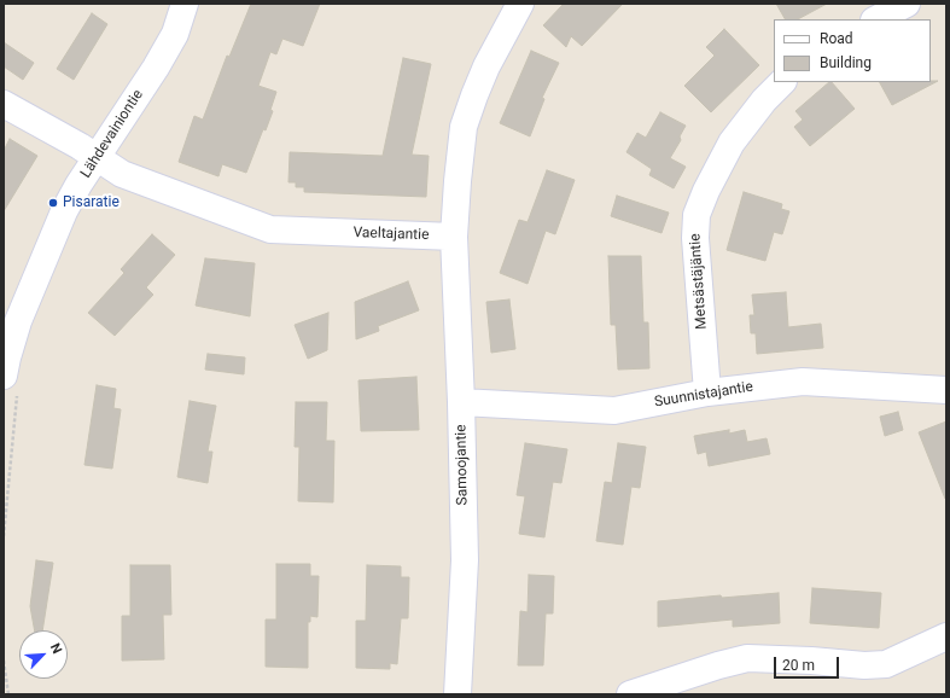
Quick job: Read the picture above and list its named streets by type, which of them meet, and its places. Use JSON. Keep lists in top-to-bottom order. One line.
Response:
{"streets":{"street":["Lähdevainiontie","Vaeltajantie","Metsästäjäntie","Suunnistajantie","Samoojantie"]},"crossings":[["Lähdevainiontie","Vaeltajantie"],["Vaeltajantie","Samoojantie"],["Metsästäjäntie","Suunnistajantie"],["Suunnistajantie","Samoojantie"]],"places":["Pisaratie"],"legend":["Road","Building"],"scale_bar":"20 m","north":"top right"}
